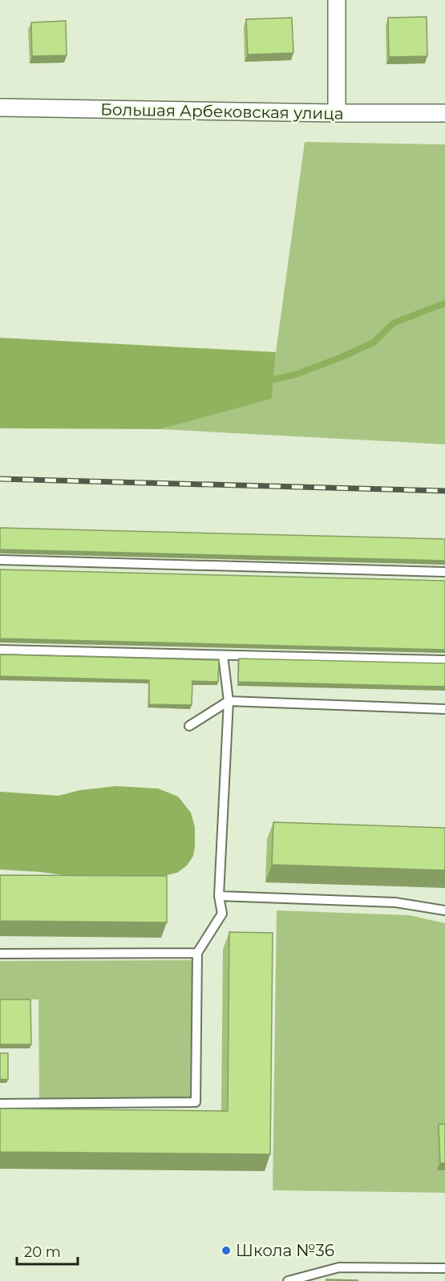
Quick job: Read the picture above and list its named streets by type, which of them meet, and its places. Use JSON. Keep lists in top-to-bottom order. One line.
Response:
{"streets":{"street":["Большая Арбековская улица"]},"places":["Школа №36"],"scale_bar":"20 m"}
